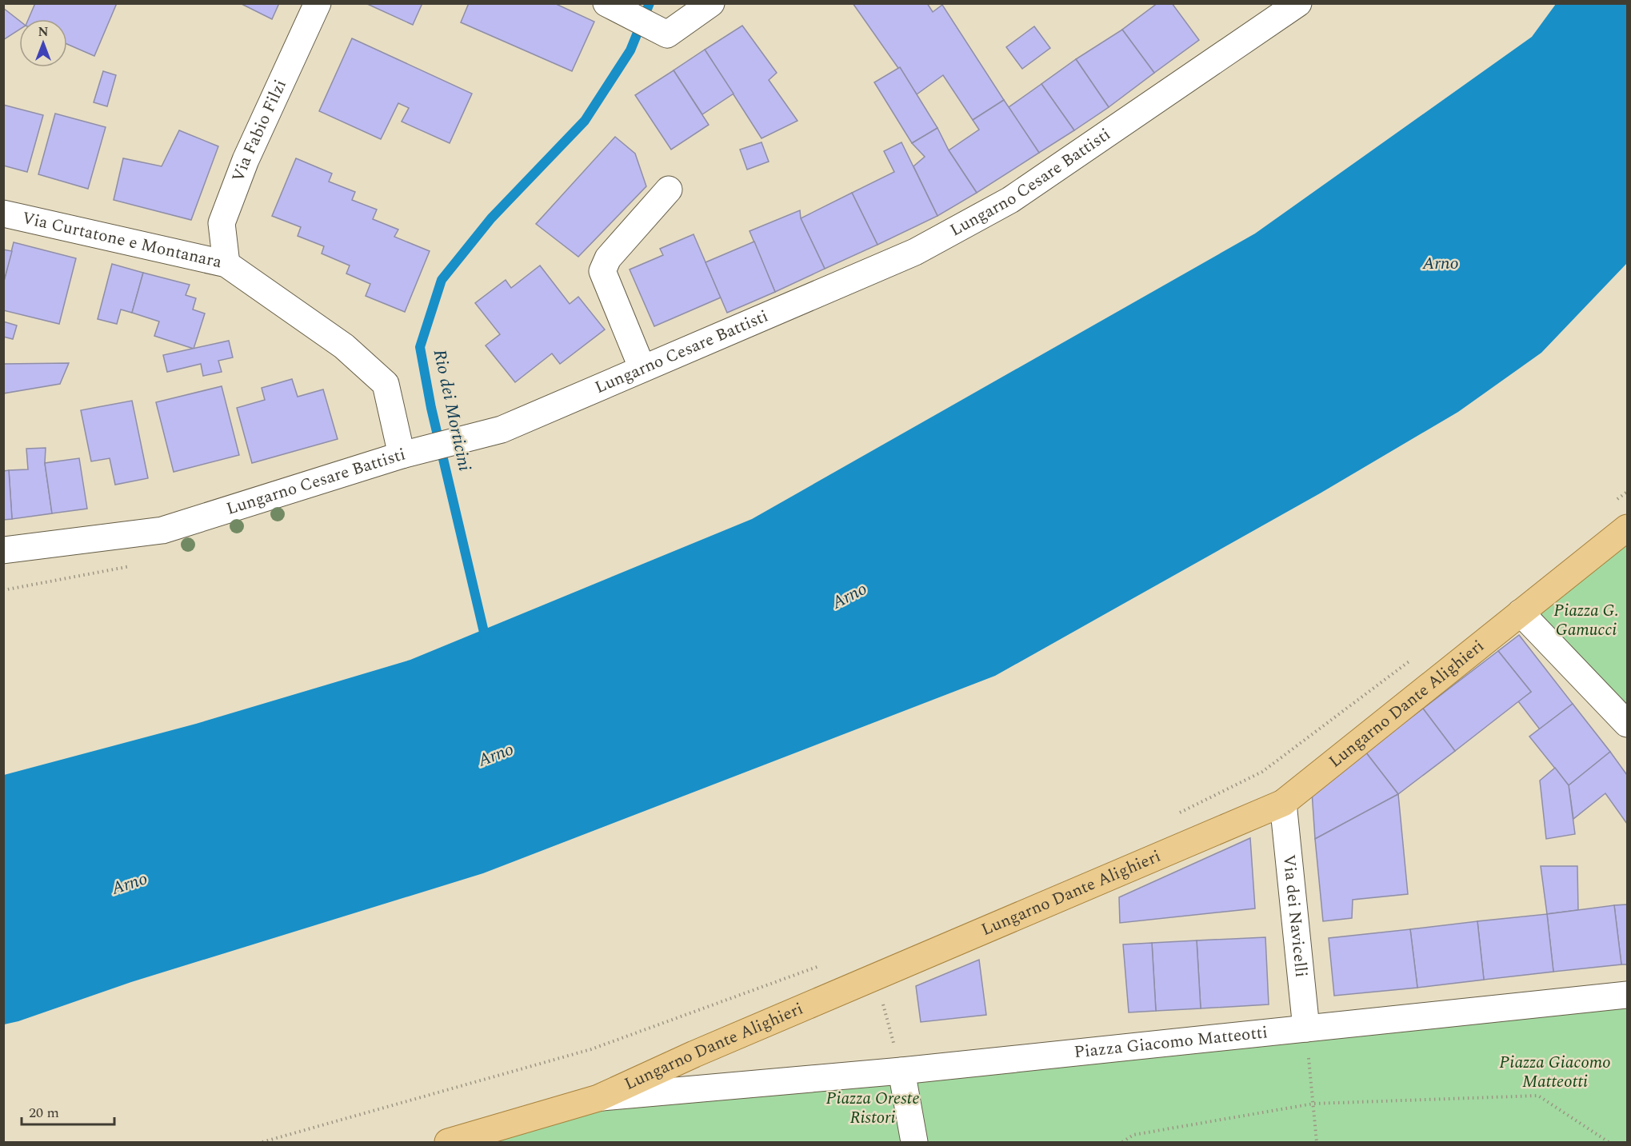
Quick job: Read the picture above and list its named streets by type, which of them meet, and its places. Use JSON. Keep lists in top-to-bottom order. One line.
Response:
{"streets":{"main road":["Lungarno Dante Alighieri"],"street":["Via Fabio Filzi","Lungarno Cesare Battisti","Via Curtatone e Montanara","Via dei Navicelli","Piazza Giacomo Matteotti"]},"crossings":[["Via Fabio Filzi","Via Curtatone e Montanara"],["Lungarno Cesare Battisti","Via Curtatone e Montanara"],["Lungarno Dante Alighieri","Via dei Navicelli"],["Lungarno Dante Alighieri","Piazza Giacomo Matteotti"],["Via dei Navicelli","Piazza Giacomo Matteotti"]],"water":["Arno","Rio dei Morticini"],"parks":["Piazza G. Gamucci","Piazza Giacomo Matteotti","Piazza Oreste Ristori"],"scale_bar":"20 m","north":"top"}
